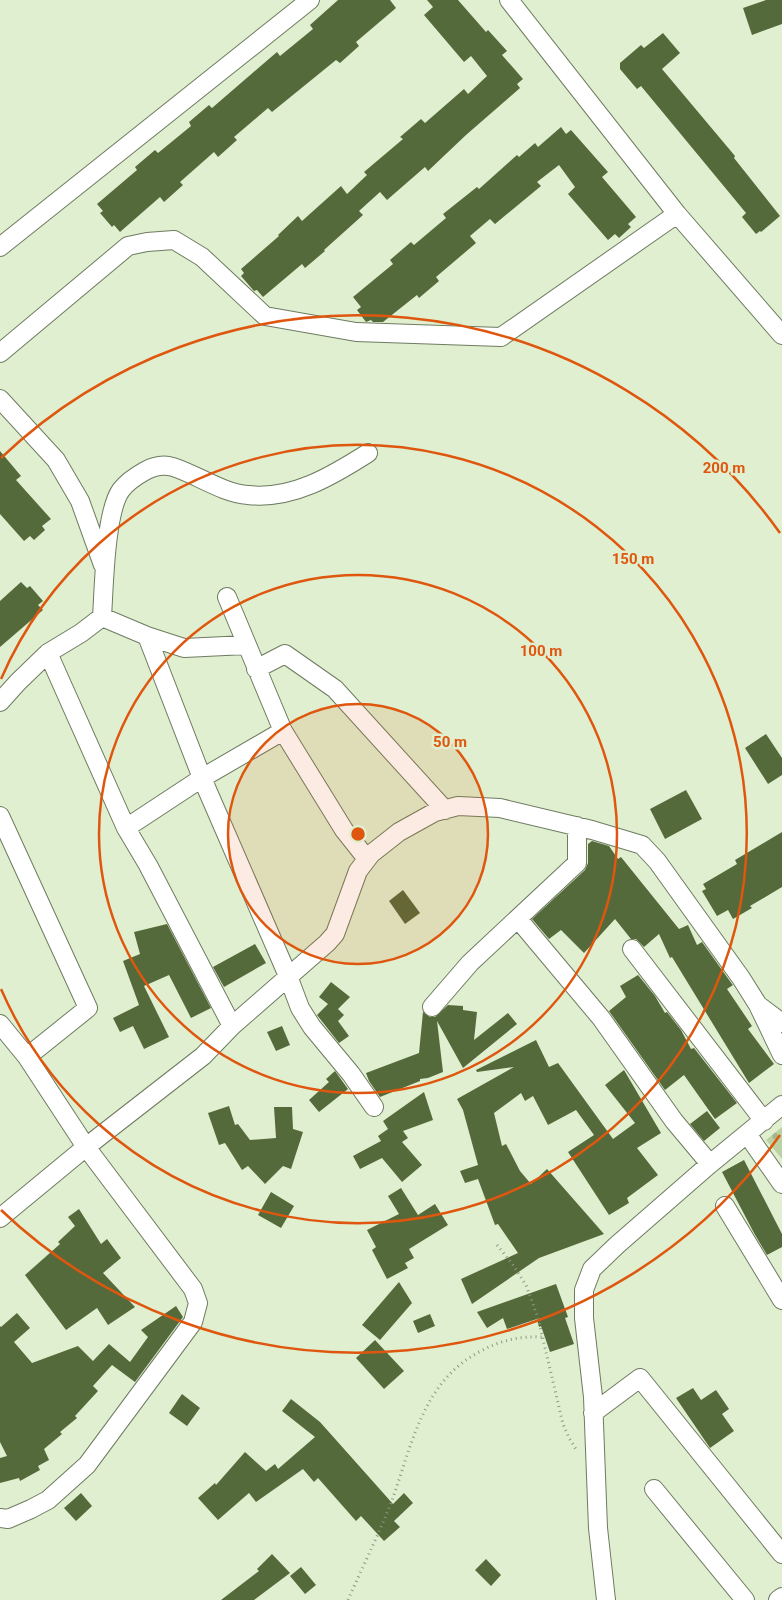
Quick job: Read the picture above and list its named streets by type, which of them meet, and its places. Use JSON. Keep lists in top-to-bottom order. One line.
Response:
{"rings":["200 m","150 m","100 m","50 m"]}
